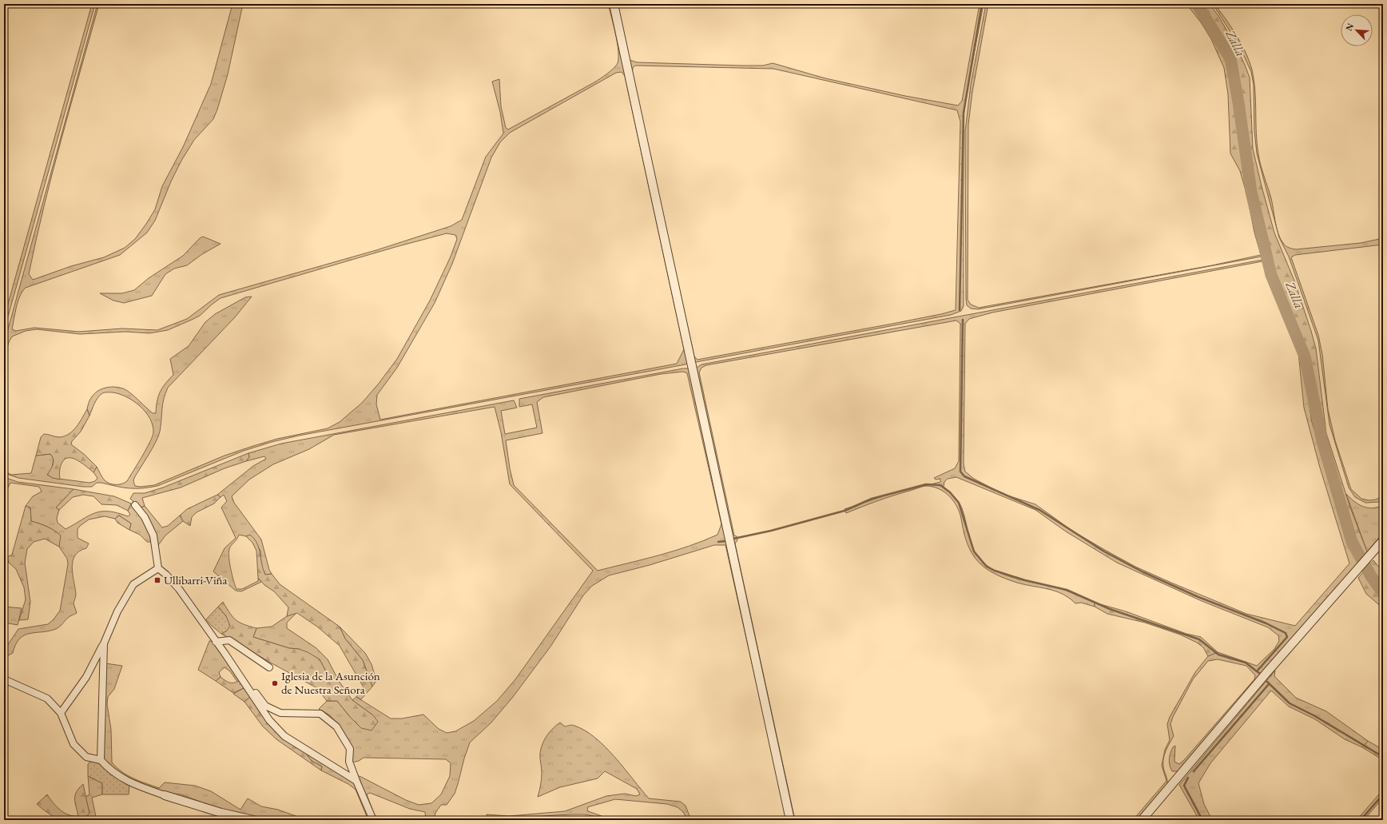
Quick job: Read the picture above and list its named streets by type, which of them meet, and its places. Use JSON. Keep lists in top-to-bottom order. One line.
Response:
{"water":["Zalla"],"places":{"transit":["Ullibarri-Viña"],"other":["Iglesia de la Asunción de Nuestra Señora"]},"north":"top left"}
